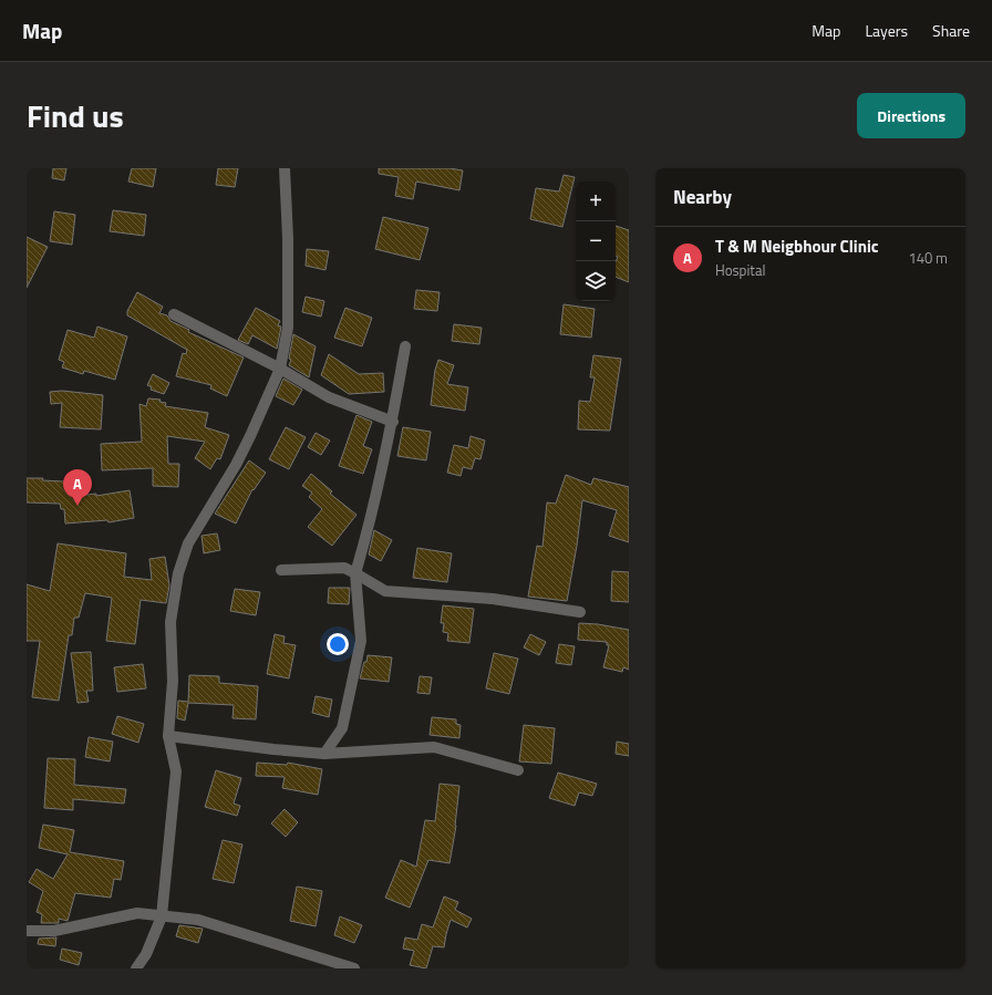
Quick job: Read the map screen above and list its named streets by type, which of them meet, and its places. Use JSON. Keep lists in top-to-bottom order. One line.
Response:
{"page":{"header":"Map","nav":["Map","Layers","Share"],"title":"Find us","buttons":"Directions","heading":"Nearby","map_buttons":["+","−"],"list":[{"mark":"A","name":"T & M Neigbhour Clinic","note":"Hospital","value":"140 m"}],"pins":"A"}}
